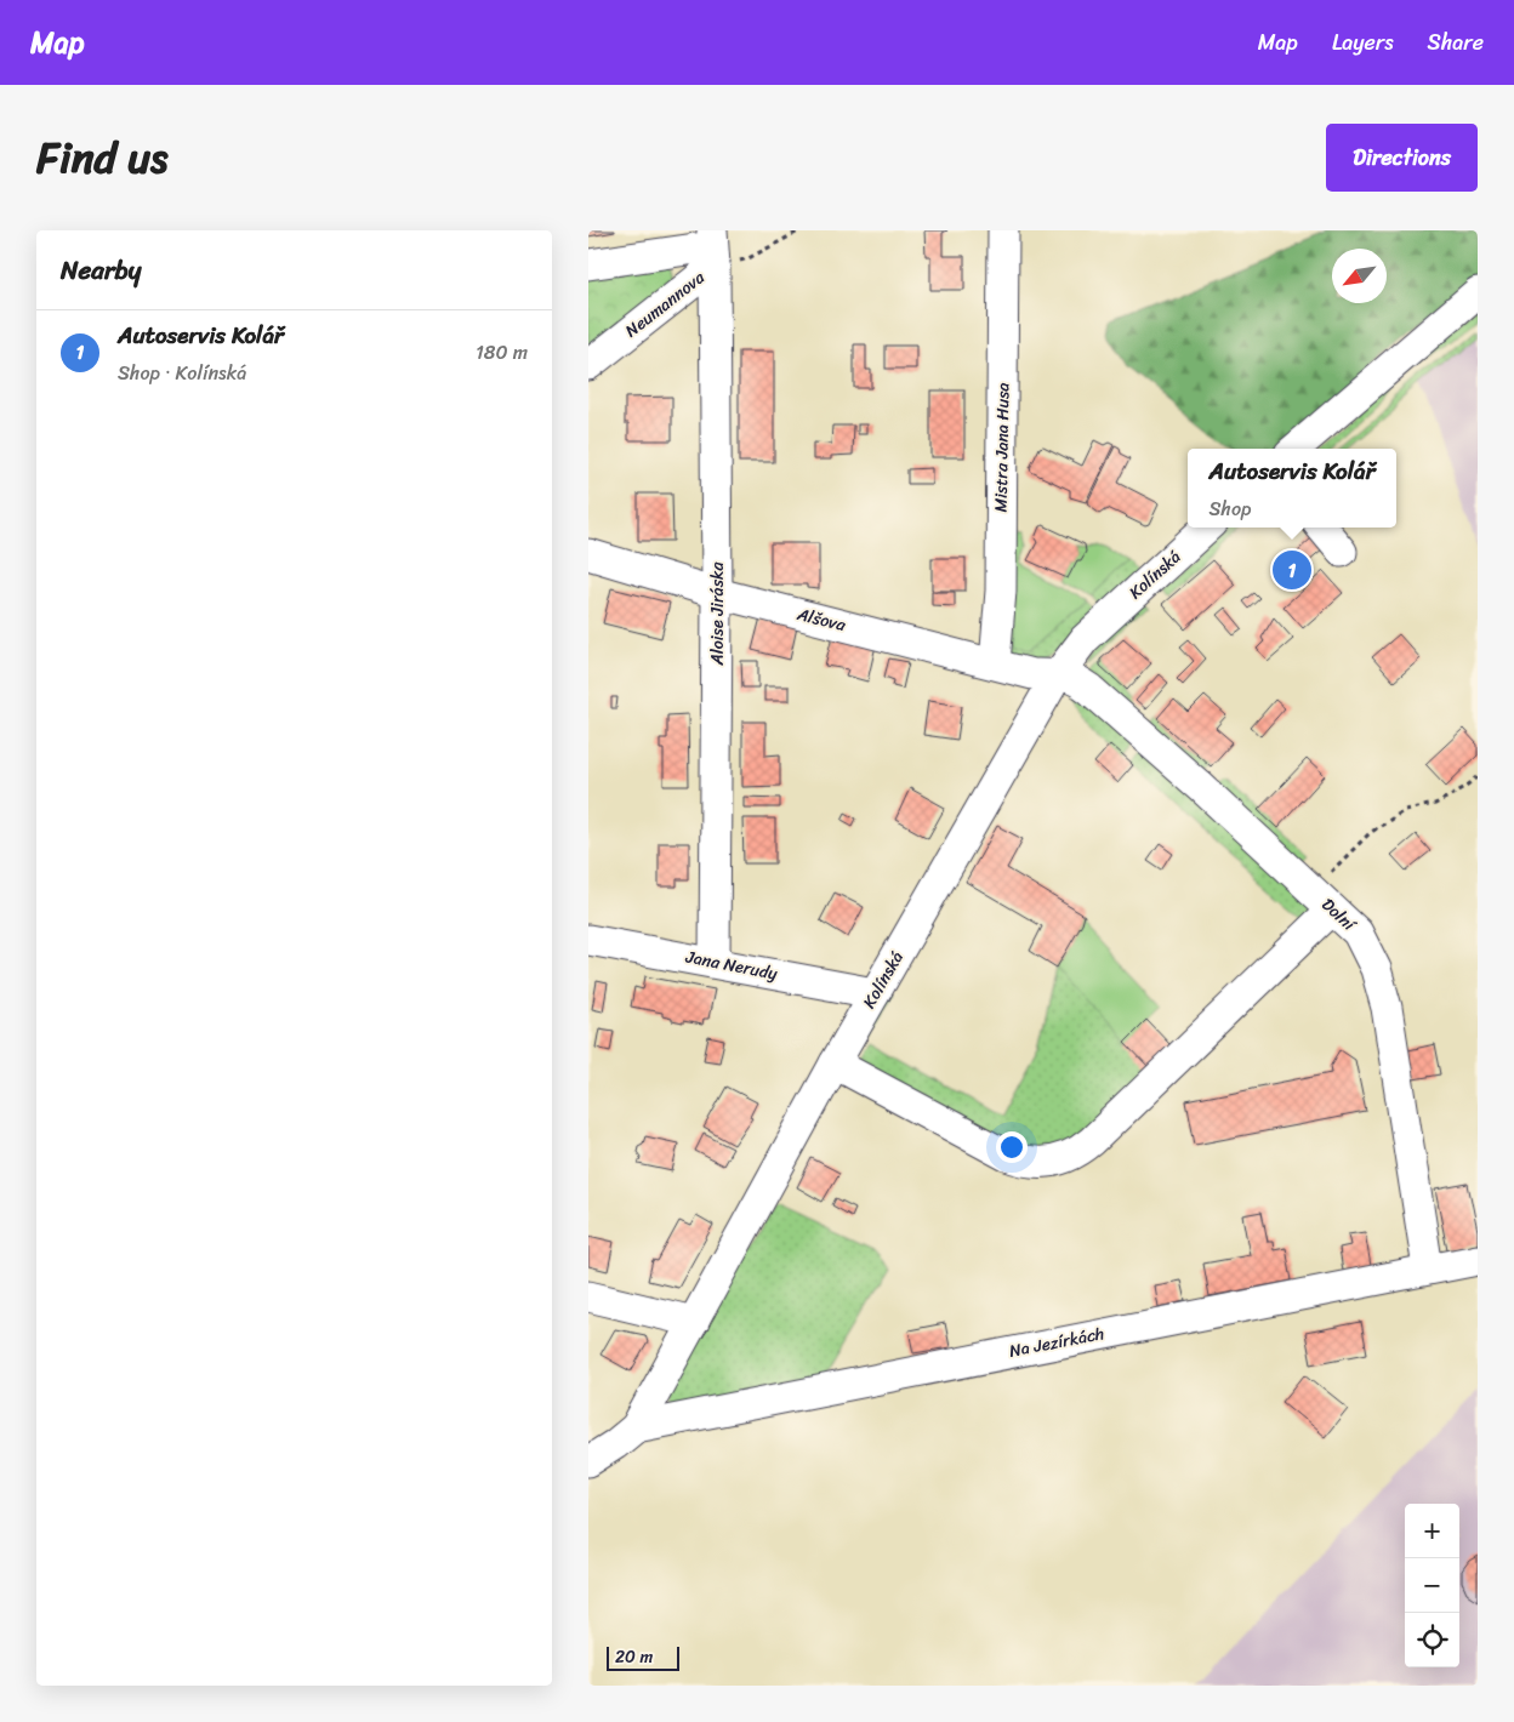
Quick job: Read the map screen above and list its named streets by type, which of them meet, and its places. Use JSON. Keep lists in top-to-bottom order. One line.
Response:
{"streets":{"street":["Neumannova","Mistra Jana Husa","Kolínská","Aloise Jiráska","Alšova","Dolní","Jana Nerudy","Na Jezírkách"]},"crossings":[["Neumannova","Aloise Jiráska"],["Mistra Jana Husa","Alšova"],["Kolínská","Alšova"],["Kolínská","Dolní"],["Kolínská","Jana Nerudy"],["Kolínská","Na Jezírkách"],["Aloise Jiráska","Alšova"],["Aloise Jiráska","Jana Nerudy"],["Alšova","Dolní"],["Dolní","Na Jezírkách"]],"scale_bar":"20 m","north":"bottom left","page":{"header":"Map","nav":["Map","Layers","Share"],"title":"Find us","buttons":"Directions","heading":"Nearby","list":[{"mark":"1","name":"Autoservis Kolář","note":"Shop · Kolínská","value":"180 m"}],"popup":["Autoservis Kolář","Shop"],"pins":"1","map_buttons":["+","−"],"scale":"20 m"}}
